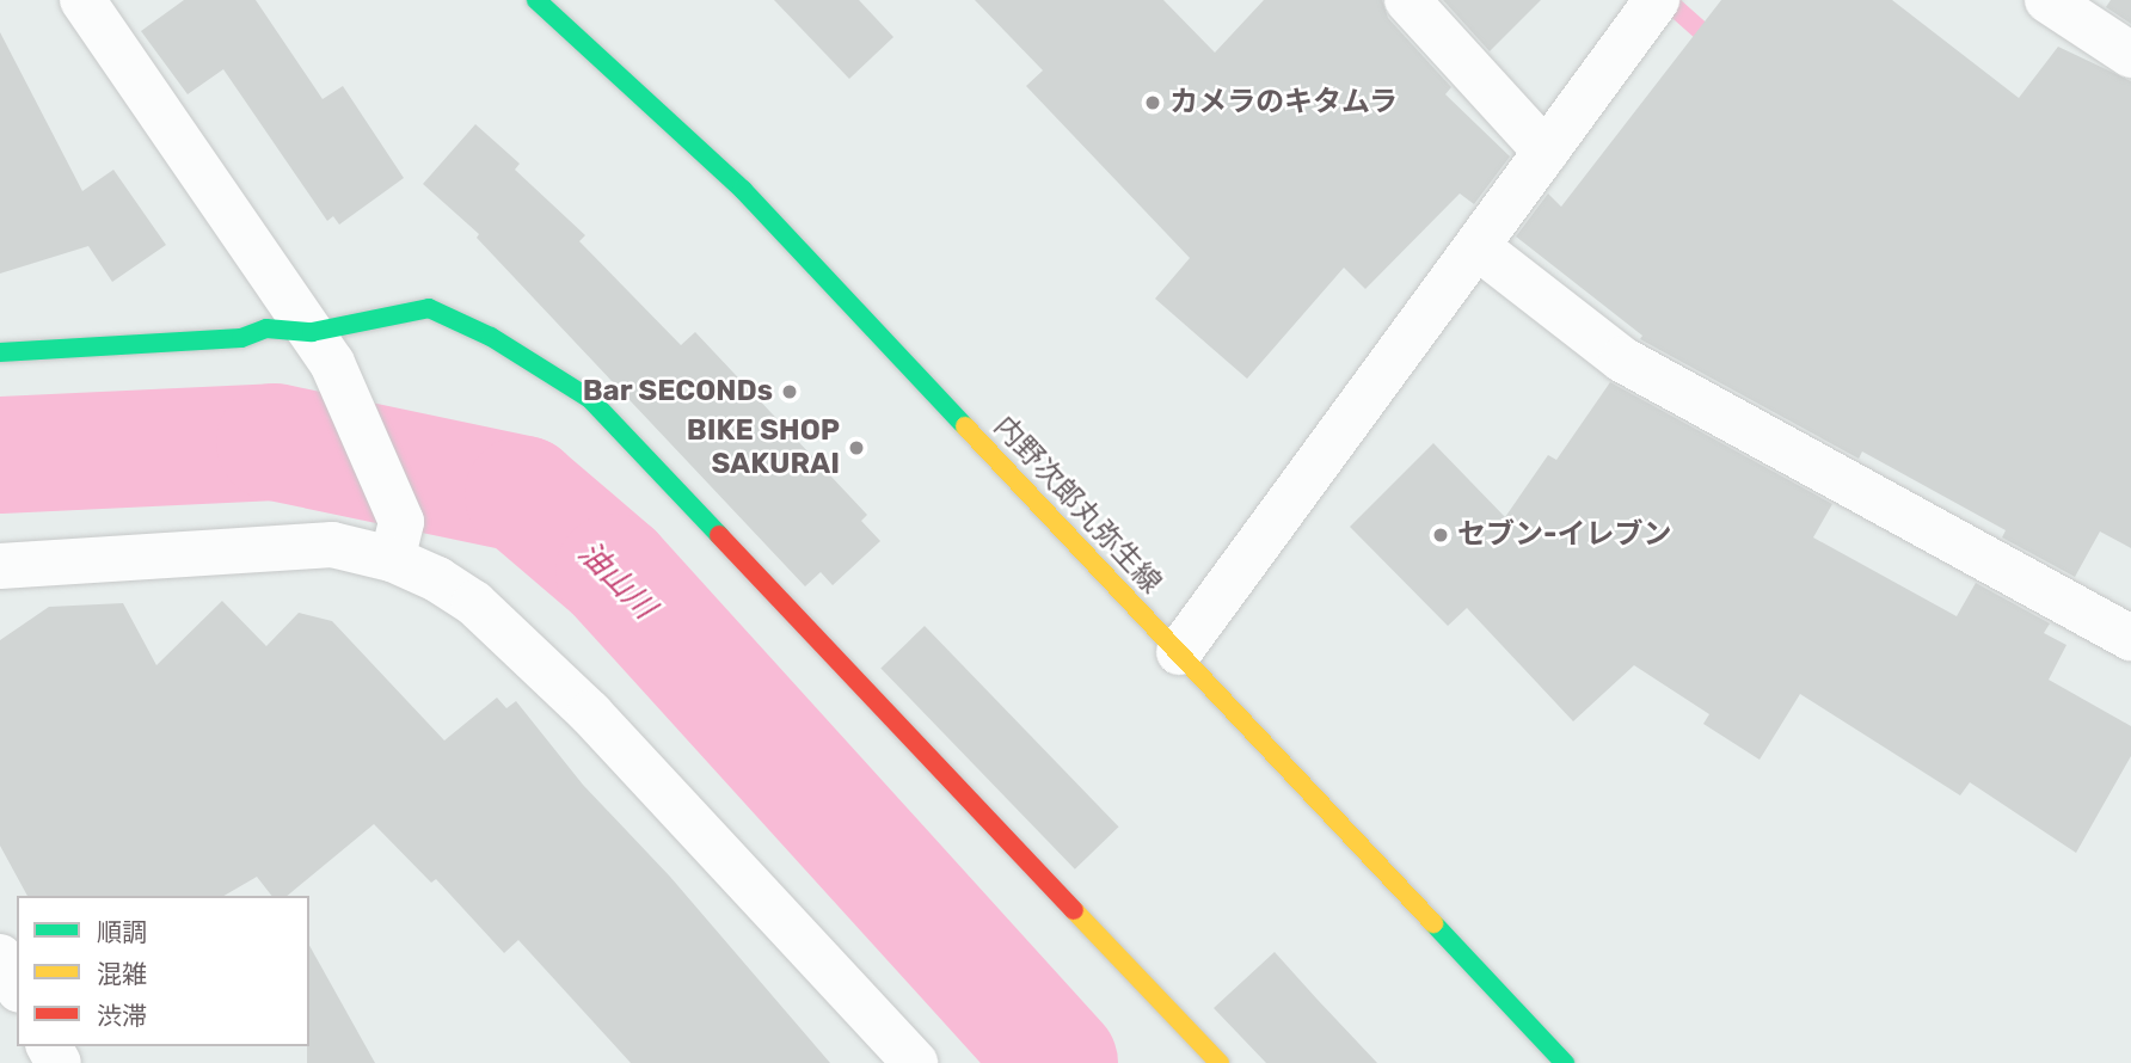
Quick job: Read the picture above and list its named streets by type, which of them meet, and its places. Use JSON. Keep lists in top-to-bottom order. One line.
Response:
{"streets":{"street":["内野次郎丸弥生線"]},"water":["油山川"],"places":["カメラのキタムラ","Bar SECONDs","BIKE SHOP SAKURAI","セブン-イレブン"],"legend":["順調","混雑","渋滞"]}
